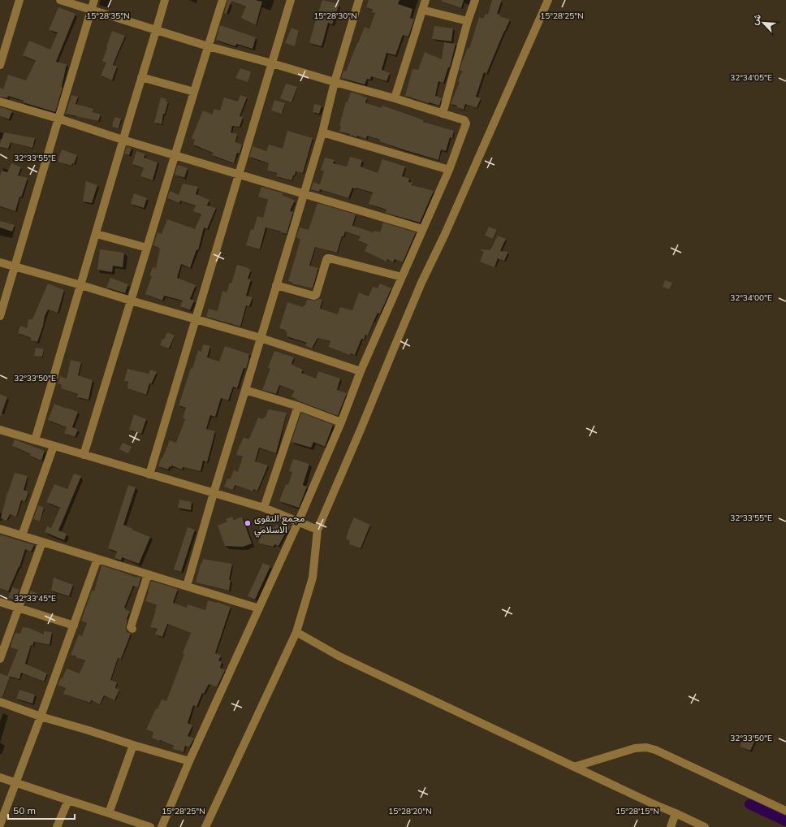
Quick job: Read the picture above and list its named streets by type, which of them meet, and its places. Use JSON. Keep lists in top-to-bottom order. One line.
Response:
{"places":["مجمع التقوى الاسلامي"],"scale_bar":"50 m","north":"top left","coordinates":["15°28'35\"N","15°28'30\"N","15°28'25\"N","32°34'05\"E","32°33'55\"E","32°34'00\"E","32°33'50\"E","32°33'45\"E","15°28'20\"N","15°28'15\"N"]}
